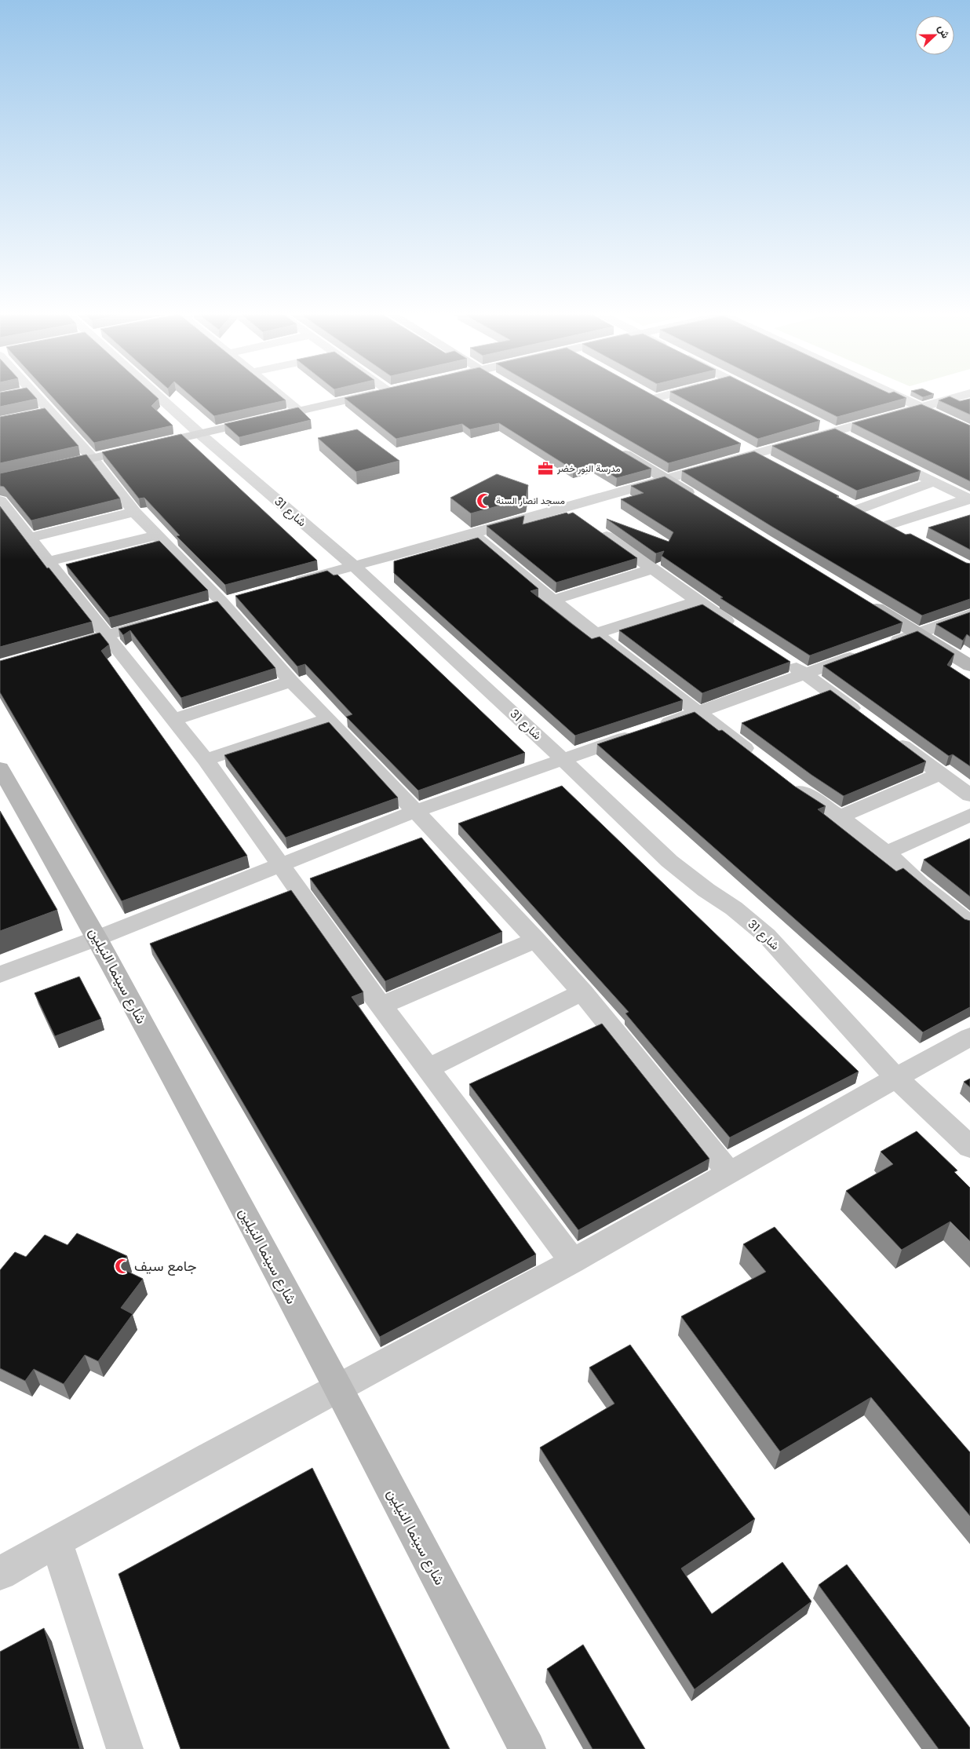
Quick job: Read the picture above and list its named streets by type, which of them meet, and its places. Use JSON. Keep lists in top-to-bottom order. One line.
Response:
{"streets":{"street":["شارع 31","شارع سينما النيلين"]},"places":{"office":["مدرسة النور خضر"],"mosque":["مسجد انصار السنة","جامع سيف"]},"north":"right"}
